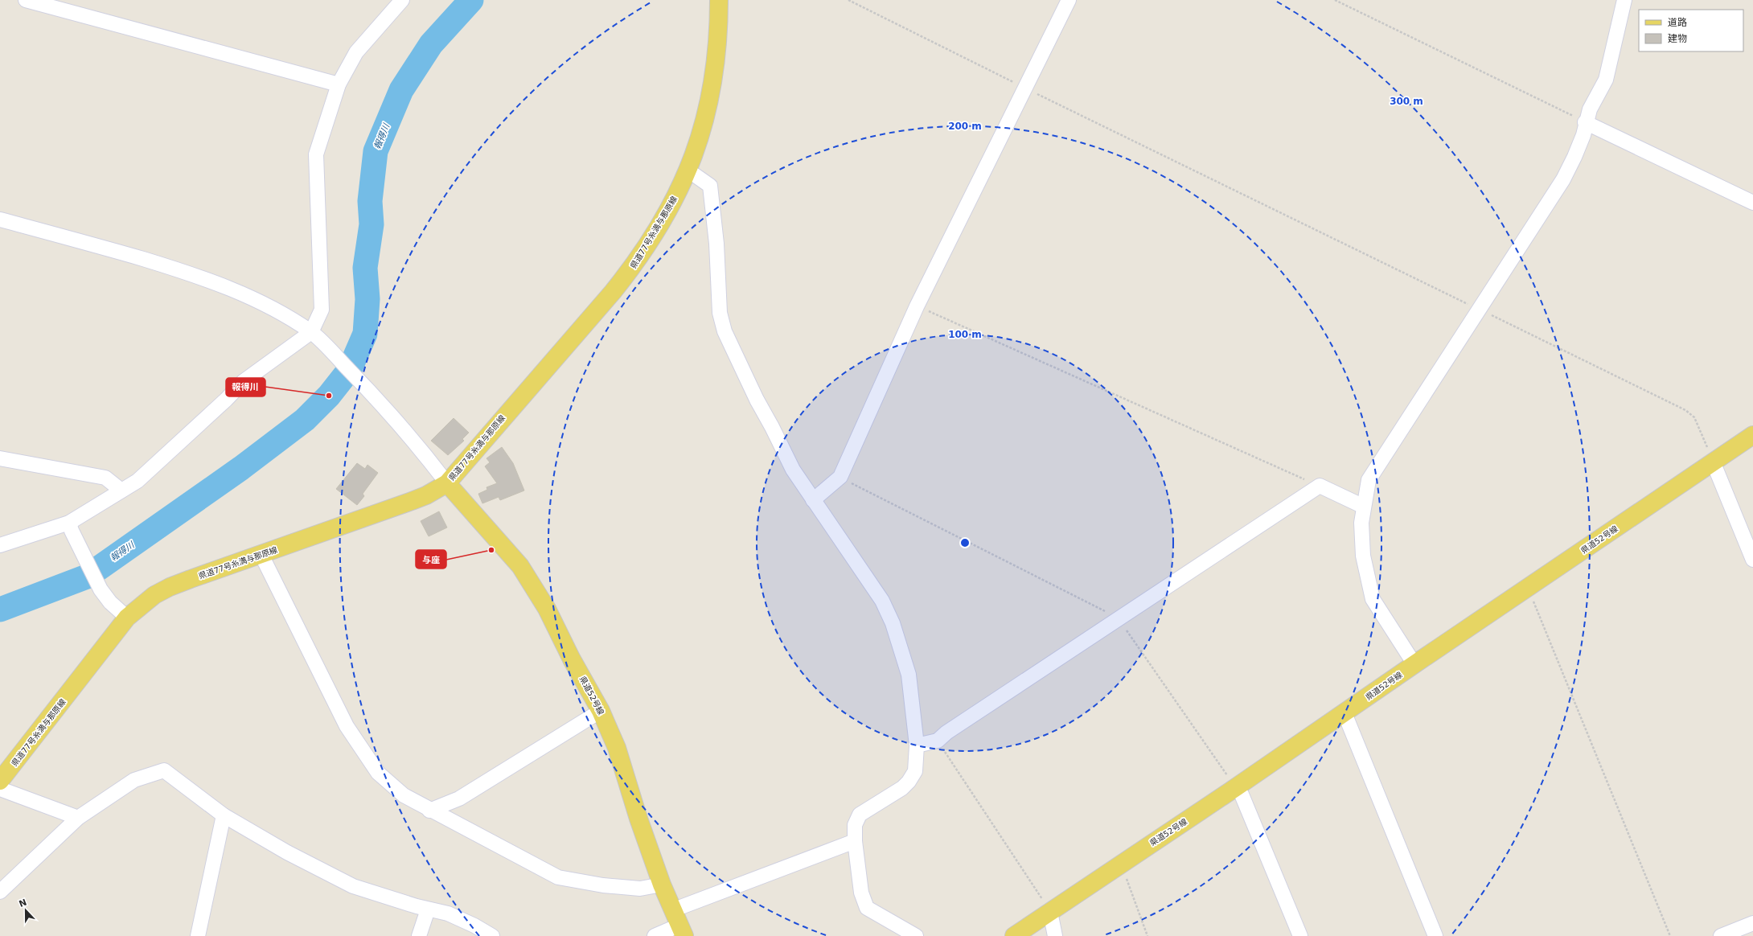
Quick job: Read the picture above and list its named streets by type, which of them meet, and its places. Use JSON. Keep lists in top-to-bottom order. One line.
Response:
{"streets":{"main road":["県道77号糸満与那原線","県道52号線"]},"crossings":[["県道77号糸満与那原線","県道52号線"]],"water":["報得川"],"places":["報得川","与座"],"legend":["道路","建物"],"north":"top","rings":["300 m","200 m","100 m"]}
